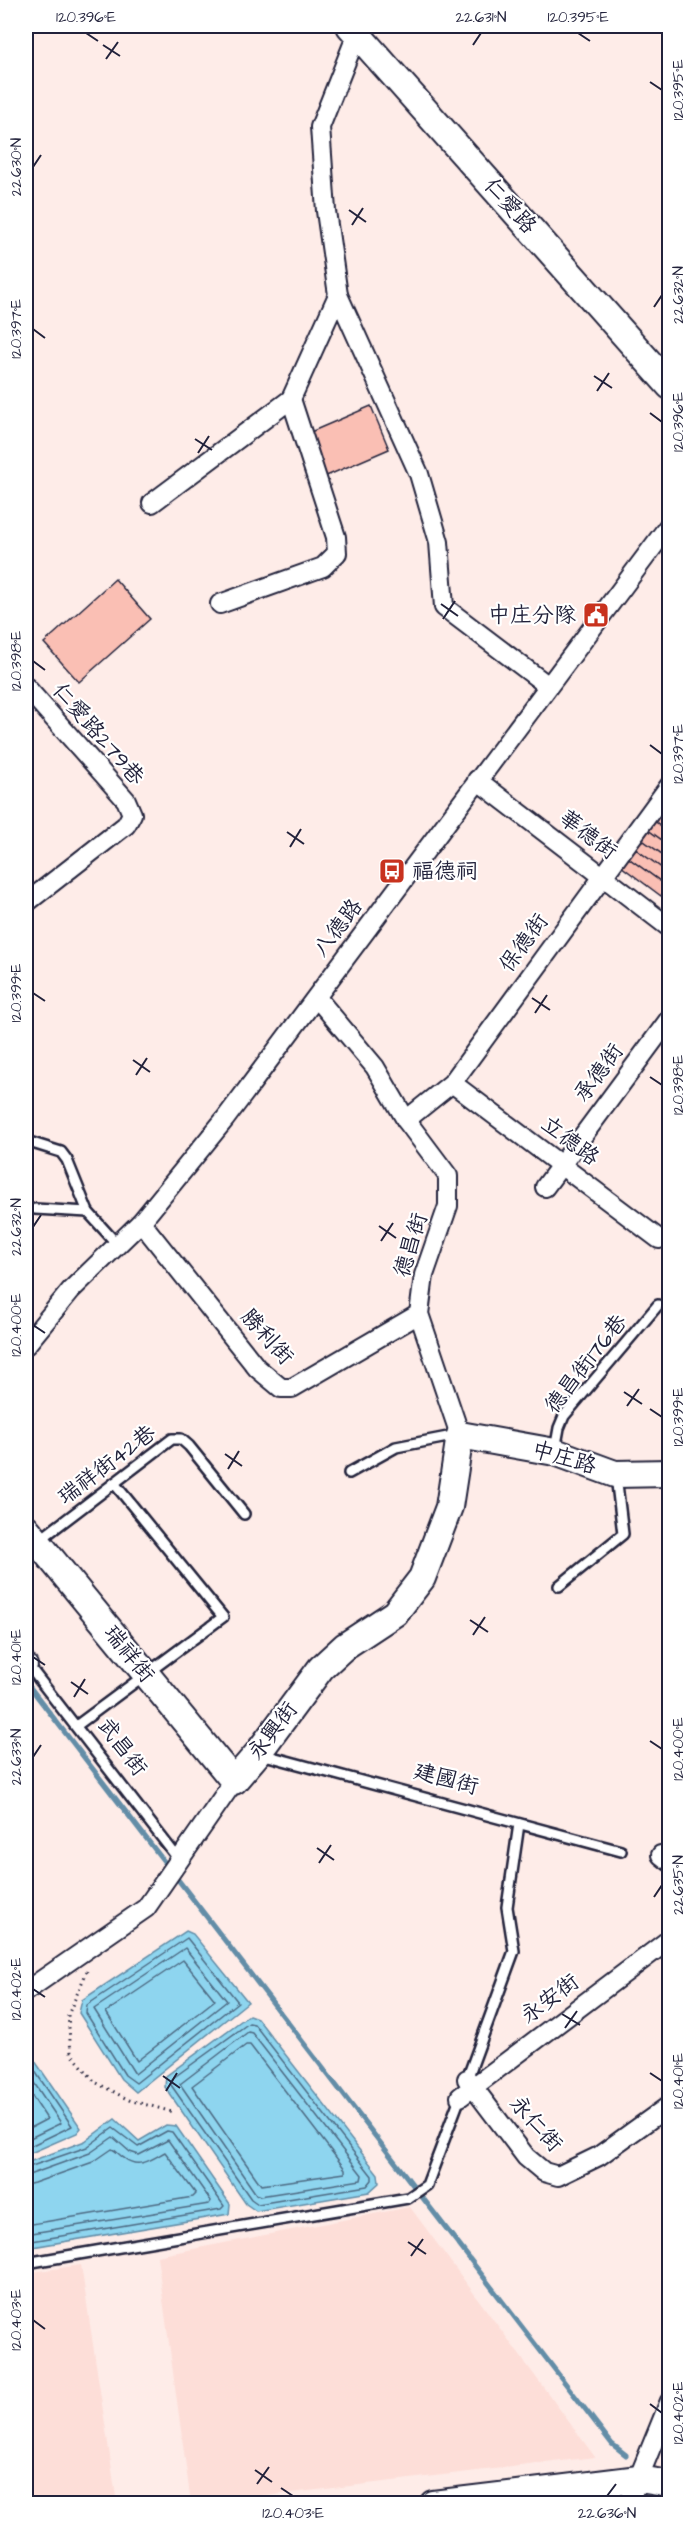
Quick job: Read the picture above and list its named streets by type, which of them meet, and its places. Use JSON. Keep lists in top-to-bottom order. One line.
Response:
{"streets":{"street":["仁愛路","仁愛路279巷","華德街","八德路","保德街","承德街","立德路","德昌街","勝利街","中庄路","瑞祥街","永興街","永安街","永仁街"],"lane":["德昌街176巷","瑞祥街42巷","武昌街","建國街"]},"crossings":[["華德街","八德路"],["華德街","保德街"],["八德路","德昌街"],["八德路","勝利街"],["保德街","立德路"],["保德街","德昌街"],["承德街","立德路"],["德昌街","勝利街"],["德昌街","中庄路"],["德昌街","永興街"],["德昌街176巷","中庄路"],["中庄路","永興街"],["瑞祥街42巷","瑞祥街"],["瑞祥街","永興街"],["永興街","武昌街"],["永興街","建國街"],["永安街","永仁街"]],"places":{"public building":["中庄分隊"],"bus stop":["福德祠"]},"coordinates":["120.396°E","22.631°N","120.395°E","22.630°N","22.632°N","120.397°E","120.398°E","120.399°E","120.400°E","120.401°E","22.633°N","22.635°N","120.402°E","120.403°E","22.636°N"]}
